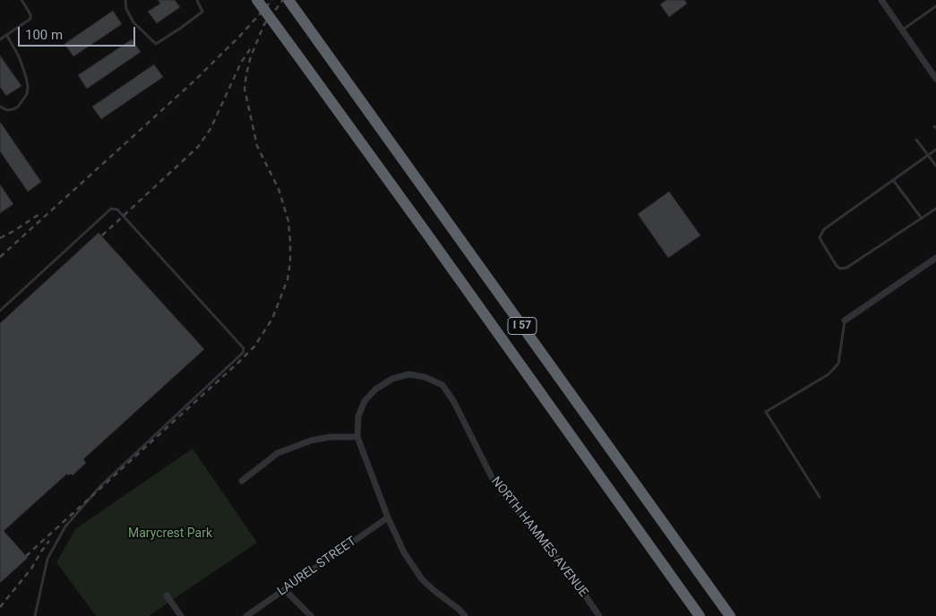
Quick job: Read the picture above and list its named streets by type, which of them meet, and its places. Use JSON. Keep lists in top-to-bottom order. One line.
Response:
{"streets":{"highway":["I 57"],"street":["NORTH HAMMES AVENUE","LAUREL STREET"]},"parks":["Marycrest Park"],"scale_bar":"100 m"}
